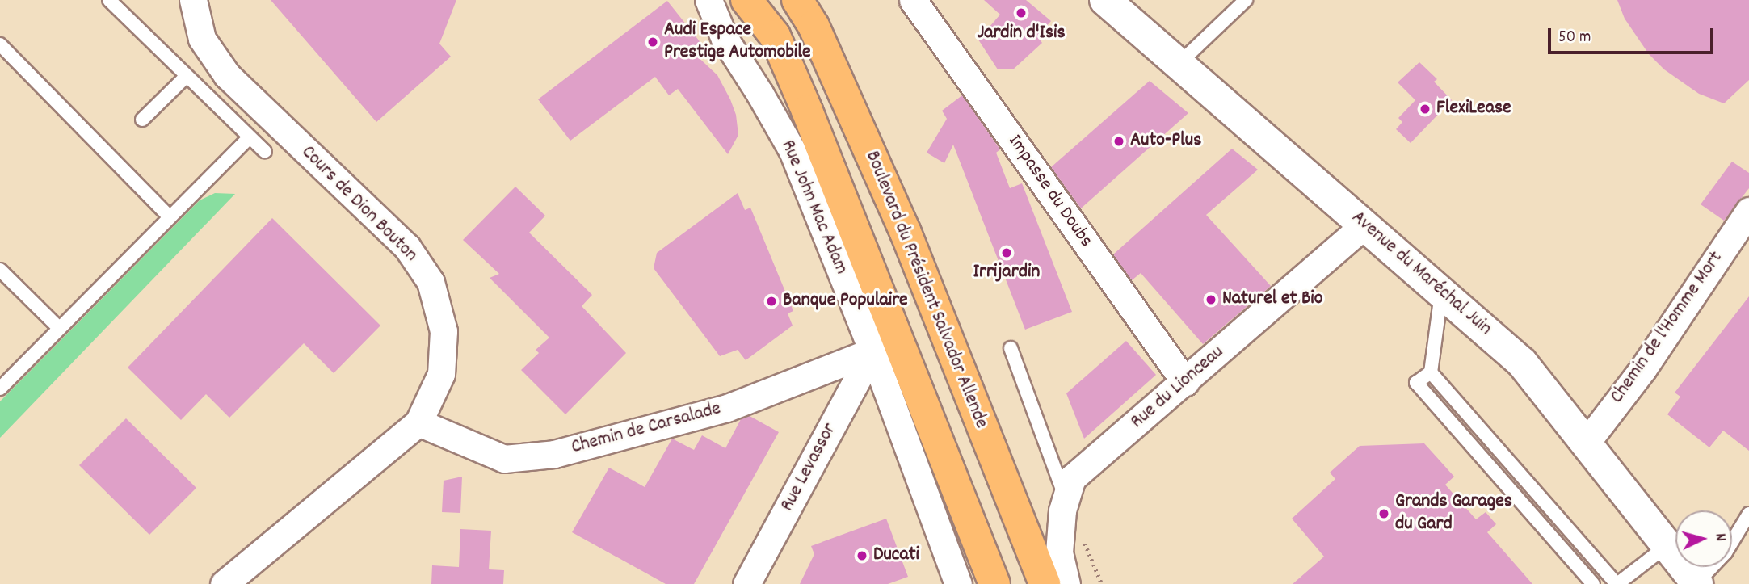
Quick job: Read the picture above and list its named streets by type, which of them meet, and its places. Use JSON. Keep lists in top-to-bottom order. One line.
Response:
{"streets":{"main road":["Boulevard du Président Salvador Allende"],"street":["Impasse du Doubs","Cours de Dion Bouton","Rue John Mac Adam","Avenue du Maréchal Juin","Chemin de l'Homme Mort","Rue du Lionceau","Chemin de Carsalade","Rue Levassor"]},"crossings":[["Impasse du Doubs","Rue du Lionceau"],["Cours de Dion Bouton","Chemin de Carsalade"],["Rue John Mac Adam","Chemin de Carsalade"],["Rue John Mac Adam","Rue Levassor"],["Avenue du Maréchal Juin","Chemin de l'Homme Mort"],["Avenue du Maréchal Juin","Rue du Lionceau"],["Chemin de Carsalade","Rue Levassor"]],"places":["Jardin d'Isis","Audi Espace Prestige Automobile","FlexiLease","Auto-Plus","Irrijardin","Naturel et Bio","Banque Populaire","Grands Garages du Gard","Ducati"],"scale_bar":"50 m","north":"right"}
